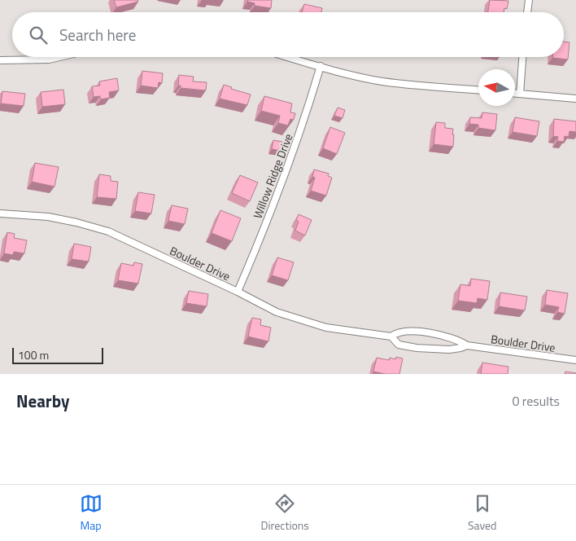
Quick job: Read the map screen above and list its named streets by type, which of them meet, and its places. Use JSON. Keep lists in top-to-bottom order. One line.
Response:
{"streets":{"street":["Willow Ridge Drive","Boulder Drive"]},"crossings":[["Willow Ridge Drive","Boulder Drive"]],"scale_bar":"100 m","north":"left","page":{"search":"Search here","scale":"100 m","heading":["Nearby","0 results"],"nav":["Map","Directions","Saved"]}}
